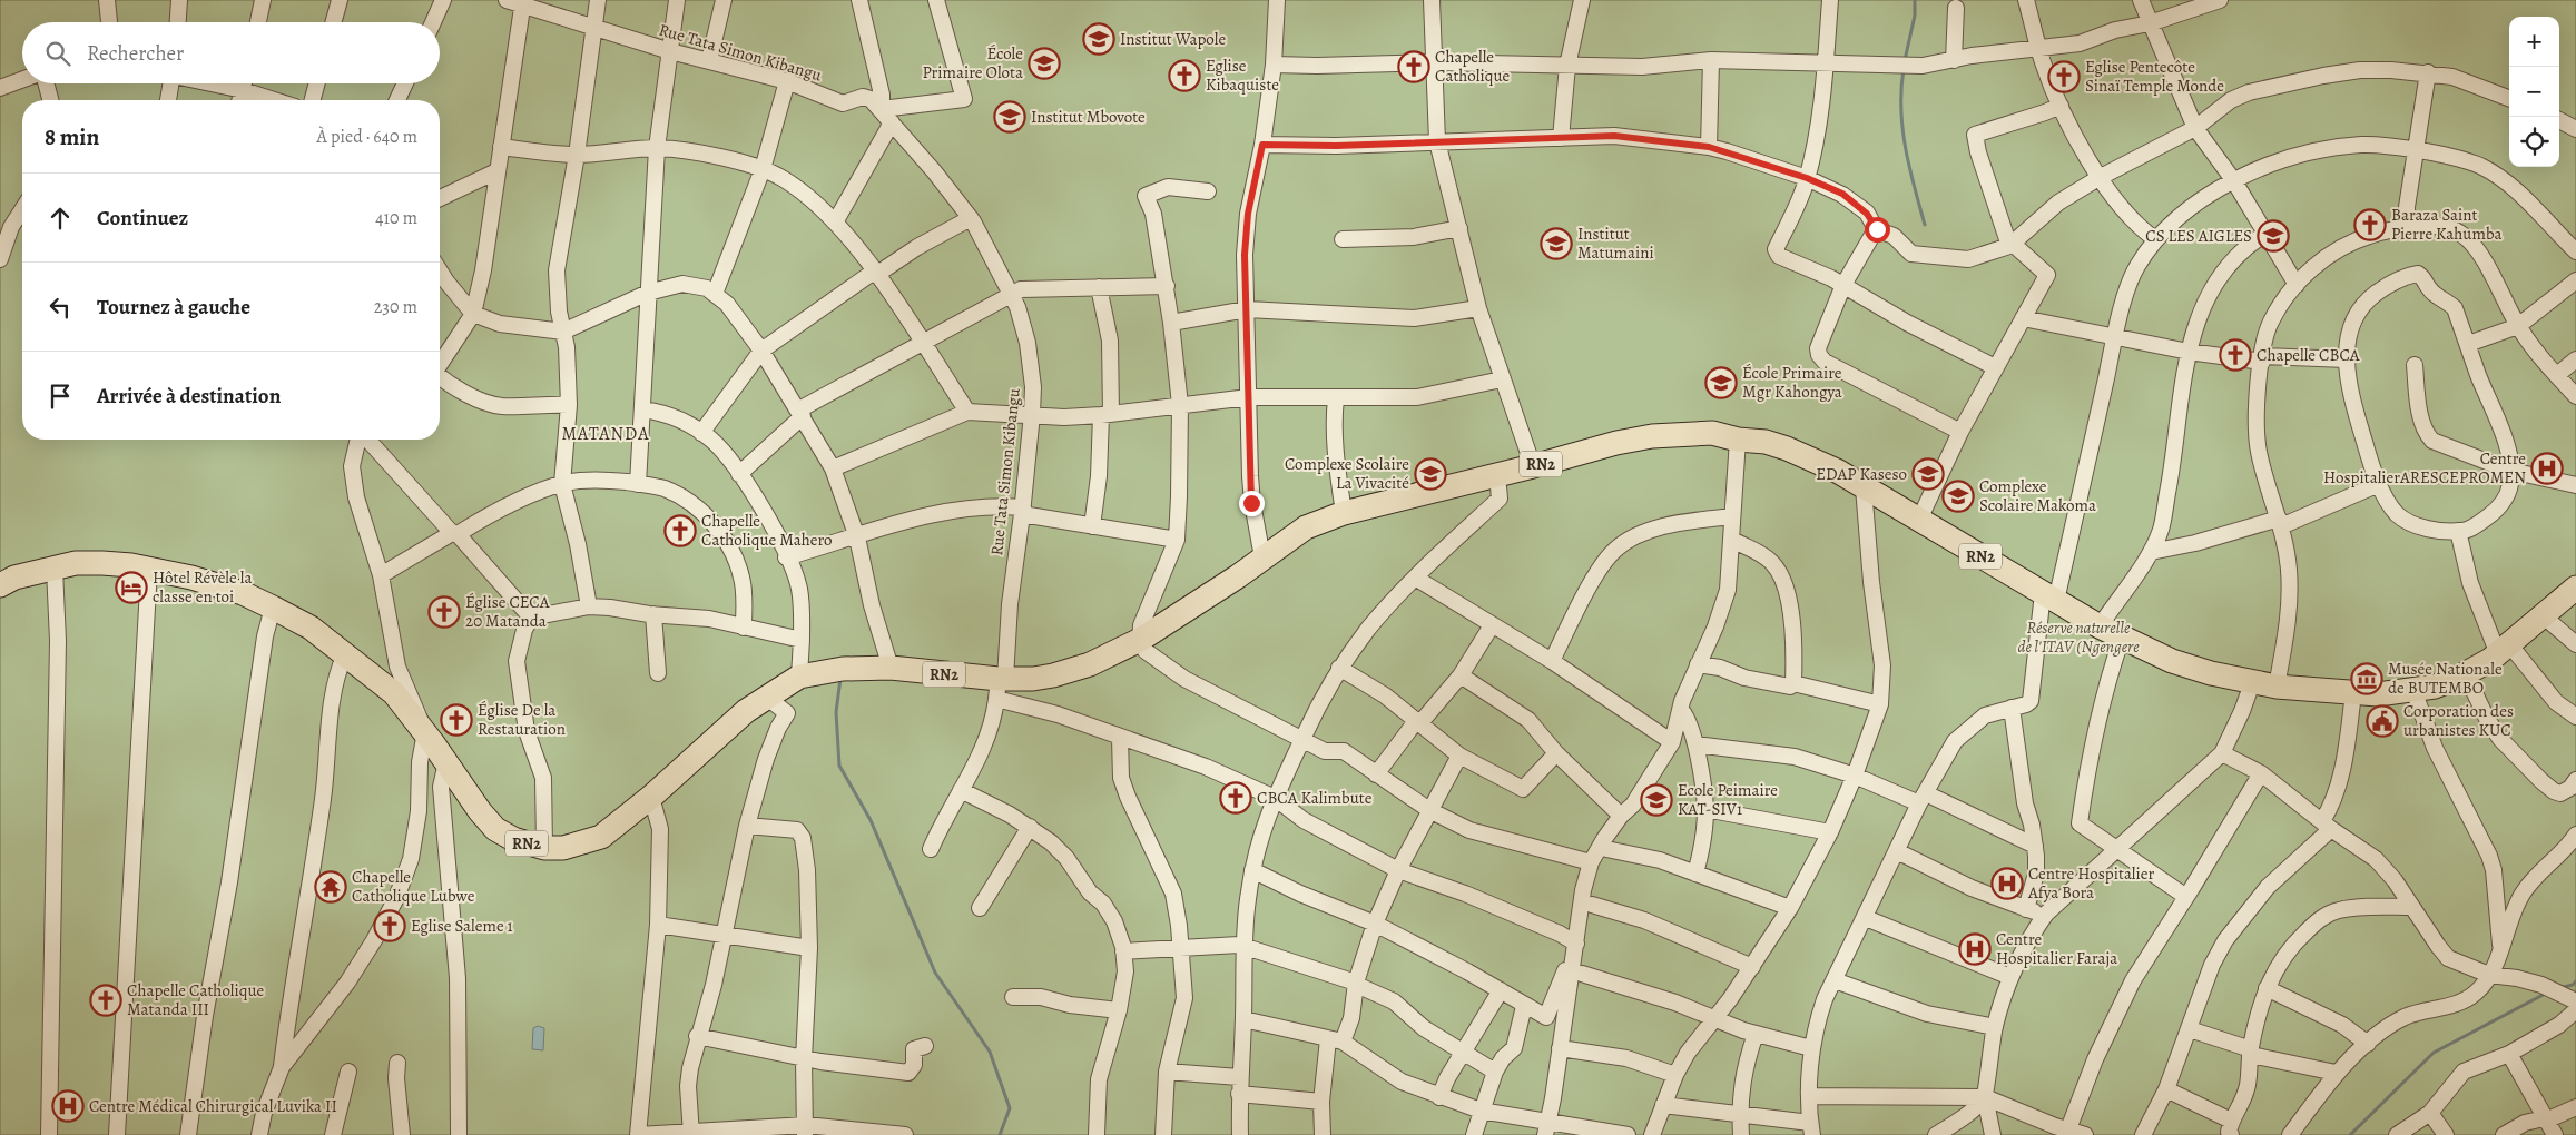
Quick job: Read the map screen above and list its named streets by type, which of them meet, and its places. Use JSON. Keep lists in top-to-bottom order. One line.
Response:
{"streets":{"highway":["RN2"],"street":["Rue Tata Simon Kibangu"]},"crossings":[["Rue Tata Simon Kibangu","RN2"]],"districts":["MATANDA"],"parks":["Réserve naturelle de l'ITAV (Ngengere"],"places":{"school or university":["Institut Wapole","École Primaire Olota","Institut Mbovote","CS LES AIGLES","Institut Matumaini","École Primaire Mgr Kahongya","Complexe Scolaire La Vivacité","EDAP Kaseso","Complexe Scolaire Makoma","Ecole Peimaire KAT-SIV1"],"church":["Chapelle Catholique","Eglise Kibaquiste","Eglise Pentecôte Sinaï Temple Monde","Baraza Saint Pierre Kahumba","Chapelle CBCA","Chapelle Catholique Mahero","Église CECA 20 Matanda","Église De la Restauration","CBCA Kalimbute","Eglise Saleme 1","Chapelle Catholique Matanda III"],"hospital":["Centre HospitalierARESCEPROMEN","Centre Hospitalier Afya Bora","Centre Hospitalier Faraja","Centre Médical Chirurgical Luvika II"],"hotel":["Hôtel Révèle la classe en toi"],"museum":["Musée Nationale de BUTEMBO"],"public building":["Corporation des urbanistes KUC"],"temple":["Chapelle Catholique Lubwe"]},"page":{"map_buttons":["+","−"],"search":"Rechercher","heading":["8 min","À pied · 640 m"],"list":[["Continuez","410 m"],["Tournez à gauche","230 m"],"Arrivée à destination"]}}
